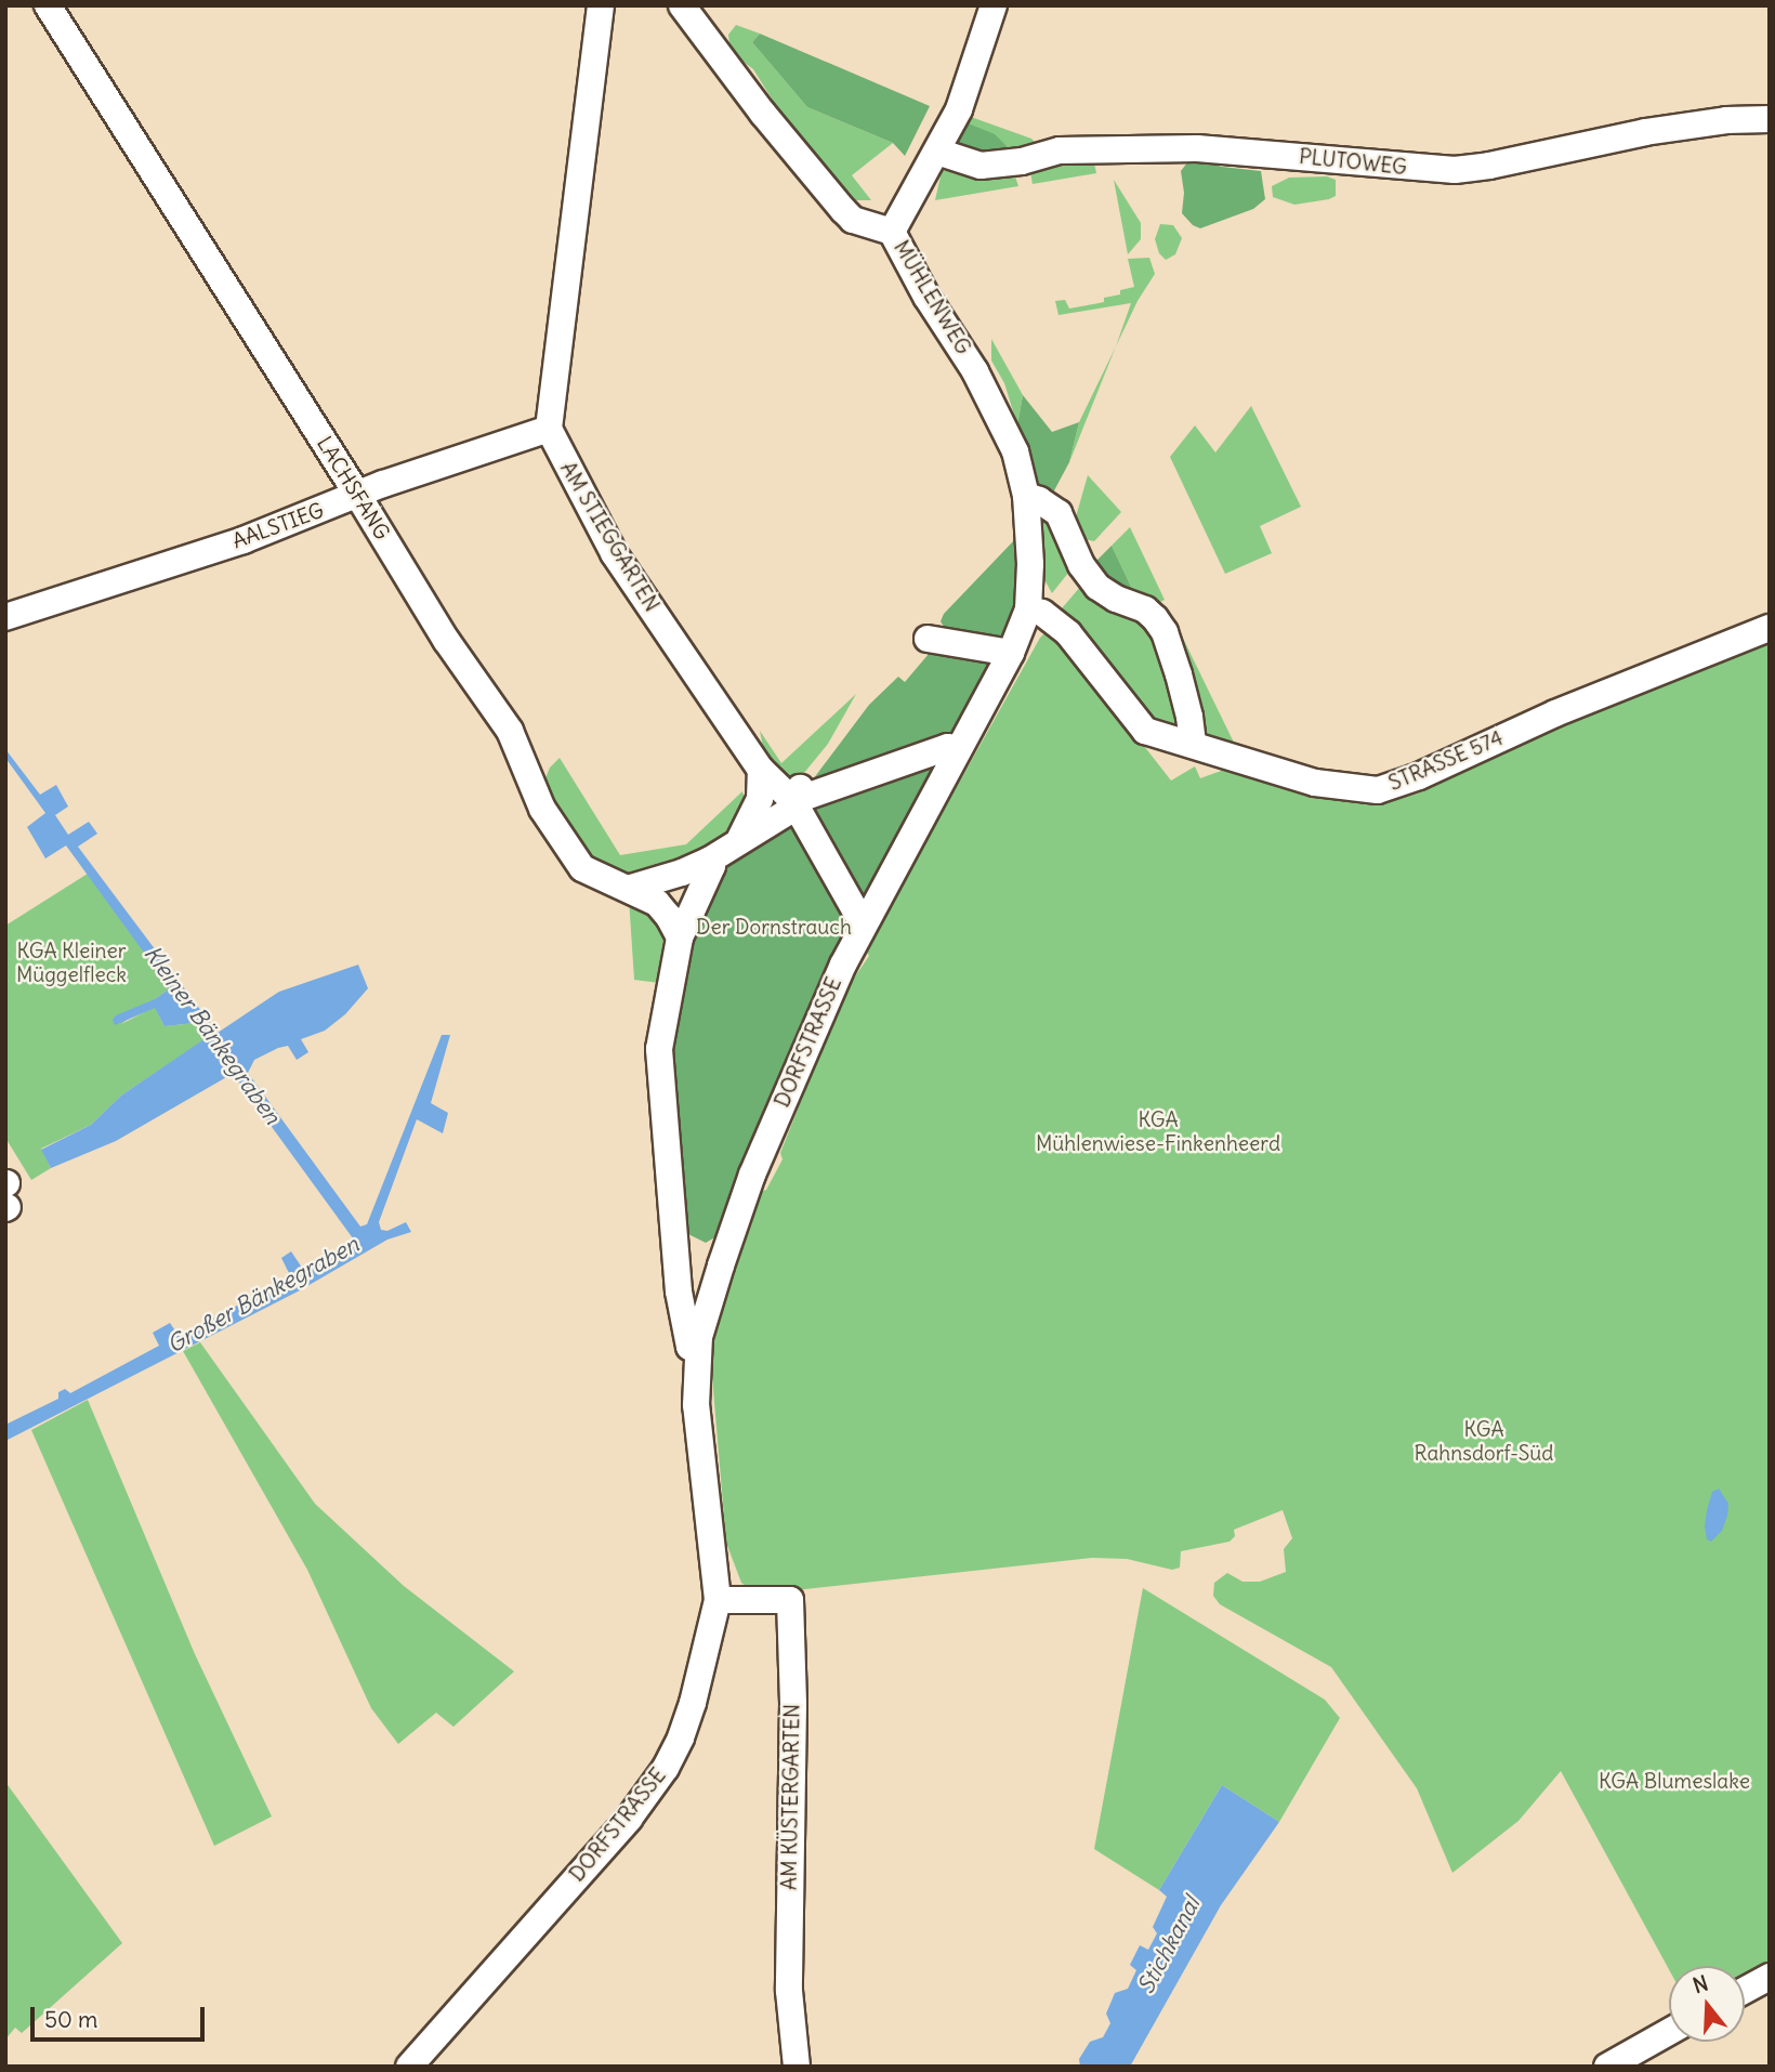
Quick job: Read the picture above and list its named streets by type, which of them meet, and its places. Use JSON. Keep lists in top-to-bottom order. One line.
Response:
{"streets":{"street":["PLUTOWEG","MÜHLENWEG","LACHSFANG","AALSTIEG","AM STIEGGARTEN","STRASSE 574","DORFSTRASSE","AM KÜSTERGARTEN"]},"crossings":[["MÜHLENWEG","STRASSE 574"],["MÜHLENWEG","DORFSTRASSE"],["LACHSFANG","AALSTIEG"],["LACHSFANG","DORFSTRASSE"],["AALSTIEG","AM STIEGGARTEN"],["AM STIEGGARTEN","DORFSTRASSE"],["STRASSE 574","DORFSTRASSE"],["DORFSTRASSE","AM KÜSTERGARTEN"]],"water":["Kleiner Bänkegraben","Großer Bänkegraben","Stichkanal"],"parks":["Der Dornstrauch","KGA Kleiner Müggelfleck","KGA Mühlenwiese-Finkenheerd","KGA Rahnsdorf-Süd","KGA Blumeslake"],"scale_bar":"50 m","north":"top"}
